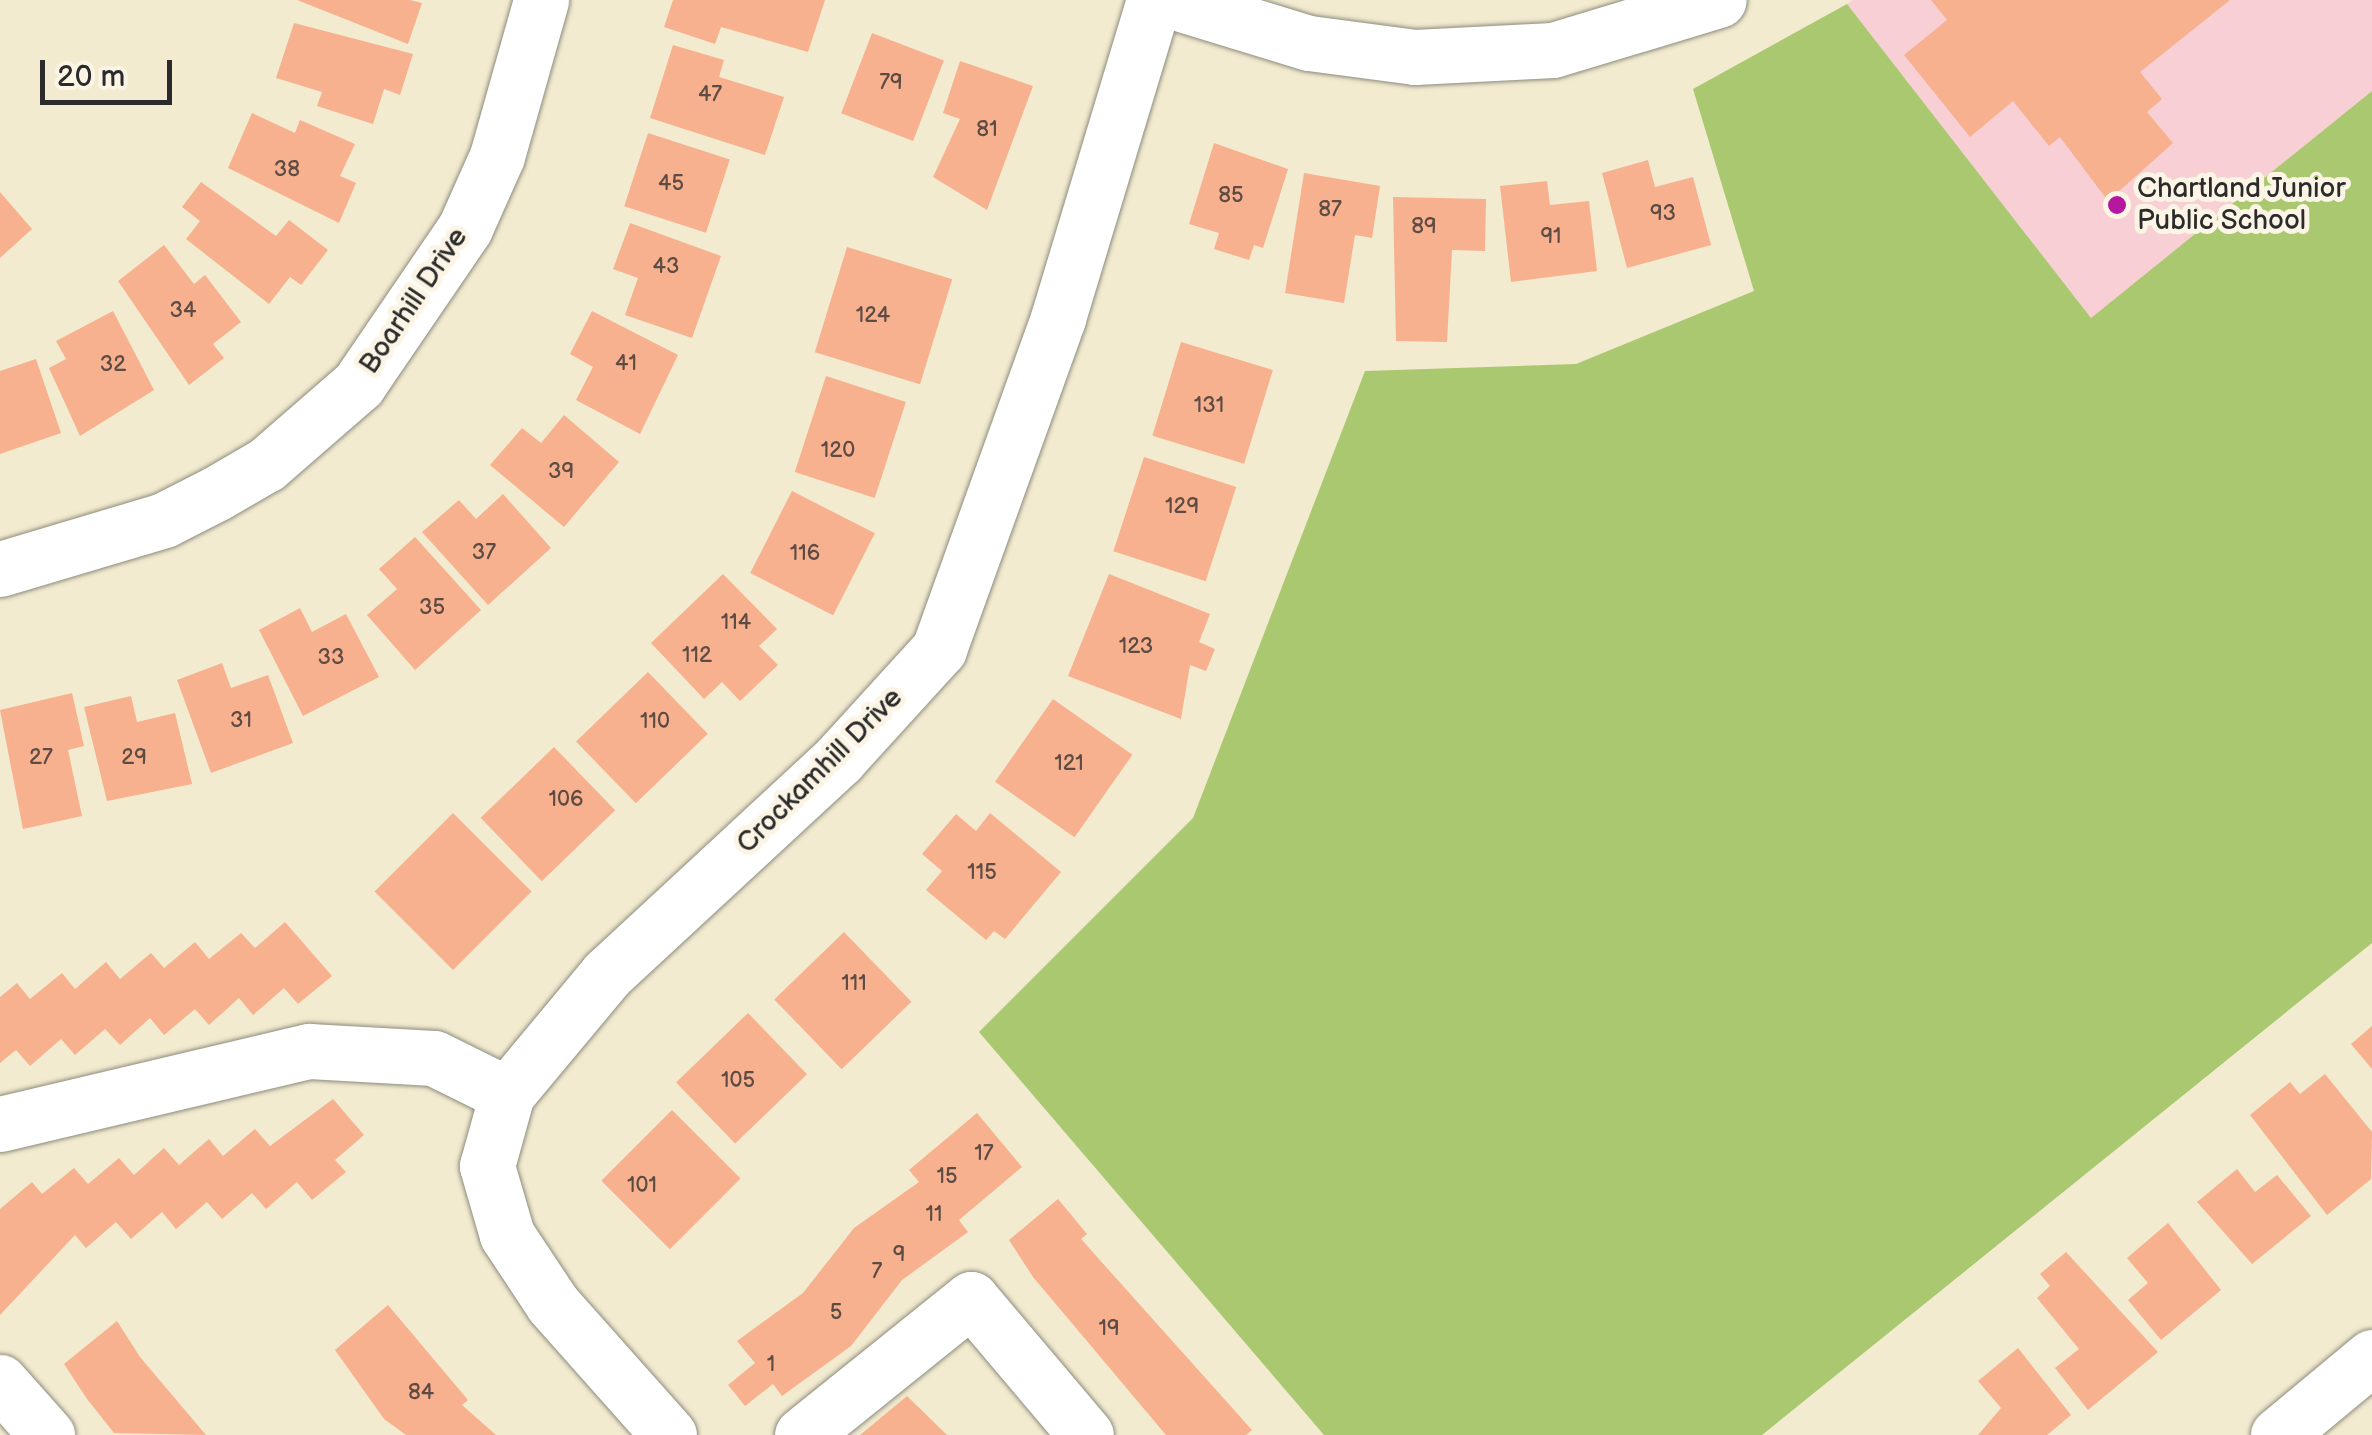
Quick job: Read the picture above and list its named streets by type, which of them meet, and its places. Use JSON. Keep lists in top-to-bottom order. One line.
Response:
{"streets":{"street":["Boarhill Drive","Crockamhill Drive"]},"places":["Chartland Junior Public School"],"house_numbers":["79","47","81","38","45","85","87","93","89","91","43","34","124","41","32","131","120","39","129","37","116","35","114","123","112","33","31","110","27","29","121","106","115","111","105","17","15","101","11","9","7","5","19","1","84"],"scale_bar":"20 m"}
